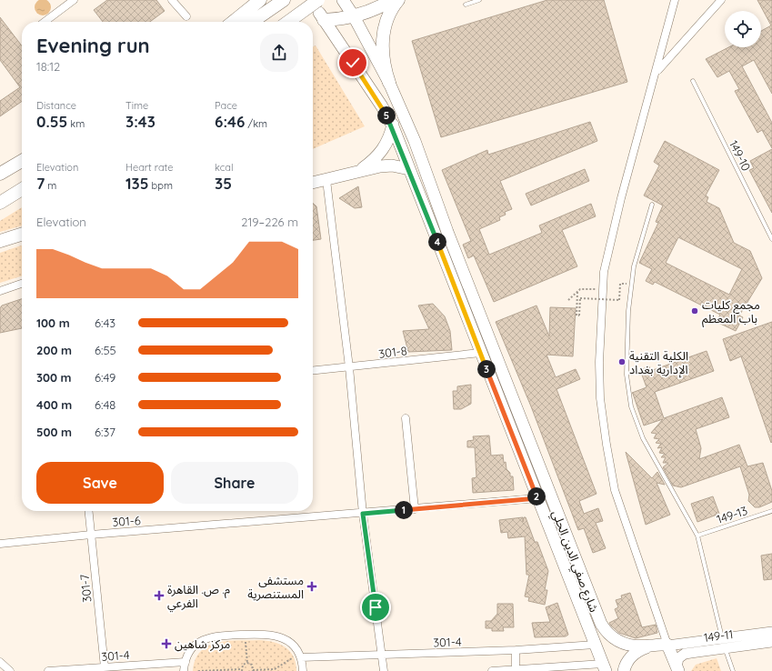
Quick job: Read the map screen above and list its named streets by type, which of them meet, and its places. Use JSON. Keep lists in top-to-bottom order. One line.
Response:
{"streets":{"main road":["شارع صفي الدين الحلي"],"street":["301-8","301-6","301-7","149-11","301-4"],"lane":["149-10","149-13"]},"crossings":[["301-8","شارع صفي الدين الحلي"],["301-6","شارع صفي الدين الحلي"],["301-6","301-7"],["شارع صفي الدين الحلي","149-11"],["شارع صفي الدين الحلي","301-4"],["301-7","301-4"]],"places":{"other":["مجمع كليات باب المعظم","الكلية التقنية الإدارية بغداد"],"health":["مستشفى المستنصرية","م. ص. القاهرة الفرعي","مركز شاهين"]},"page":{"heading":["Evening run","18:12"],"stats":[["Distance","0.55 km"],["Time","3:43"],["Pace","6:46 /km"],["Elevation","7 m"],["Heart rate","135 bpm"],["kcal","35"]],"pins":["5","4","3","2","1"],"chart":["Elevation","219–226 m"],"list":[{"name":"100 m","note":"6:43"},{"name":"200 m","note":"6:55"},{"name":"300 m","note":"6:49"},{"name":"400 m","note":"6:48"},{"name":"500 m","note":"6:37"}],"buttons":["Save","Share"]}}
